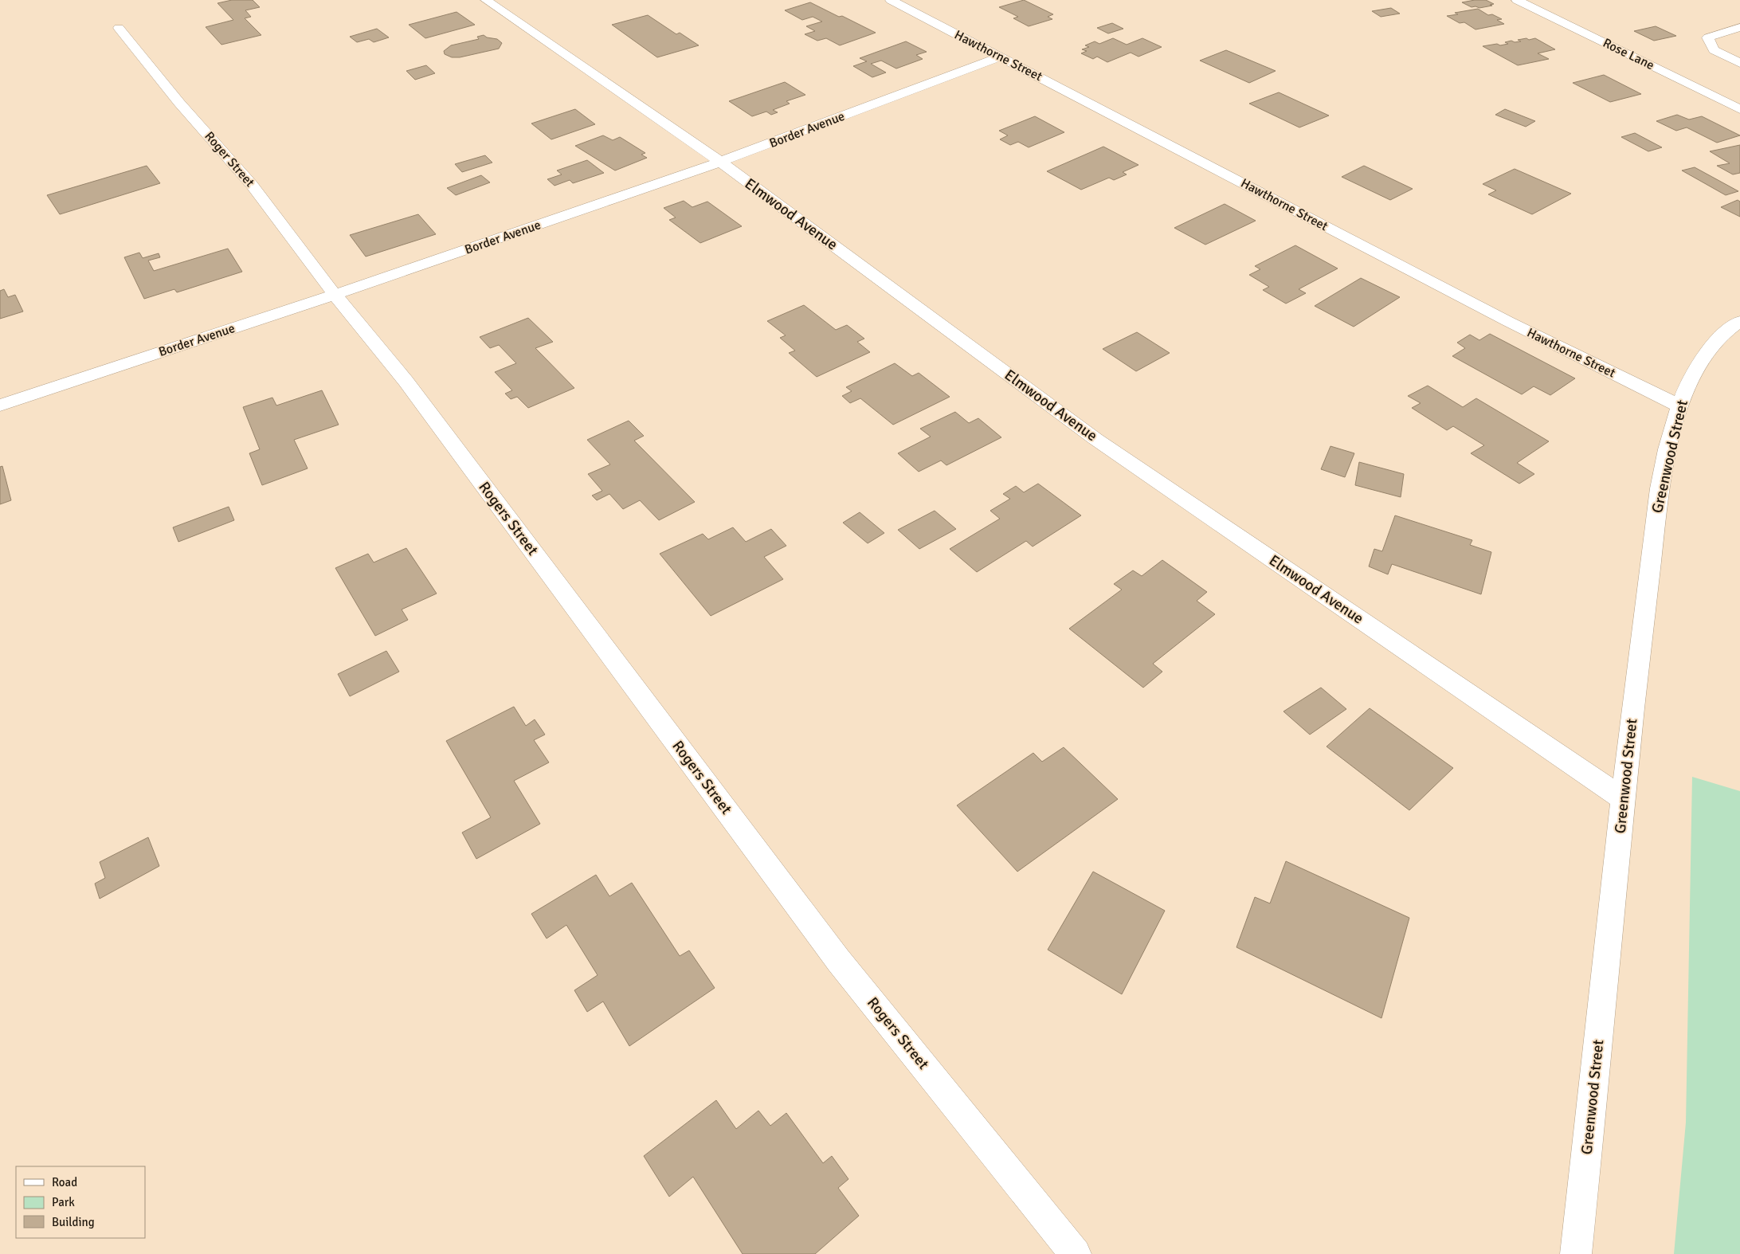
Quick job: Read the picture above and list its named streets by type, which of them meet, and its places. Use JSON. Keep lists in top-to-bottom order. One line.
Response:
{"streets":{"street":["Rose Lane","Hawthorne Street","Border Avenue","Roger Street","Elmwood Avenue","Greenwood Street","Rogers Street"]},"crossings":[["Hawthorne Street","Border Avenue"],["Hawthorne Street","Greenwood Street"],["Border Avenue","Roger Street"],["Border Avenue","Elmwood Avenue"],["Border Avenue","Rogers Street"],["Roger Street","Rogers Street"],["Elmwood Avenue","Greenwood Street"]],"legend":["Road","Park","Building"]}
